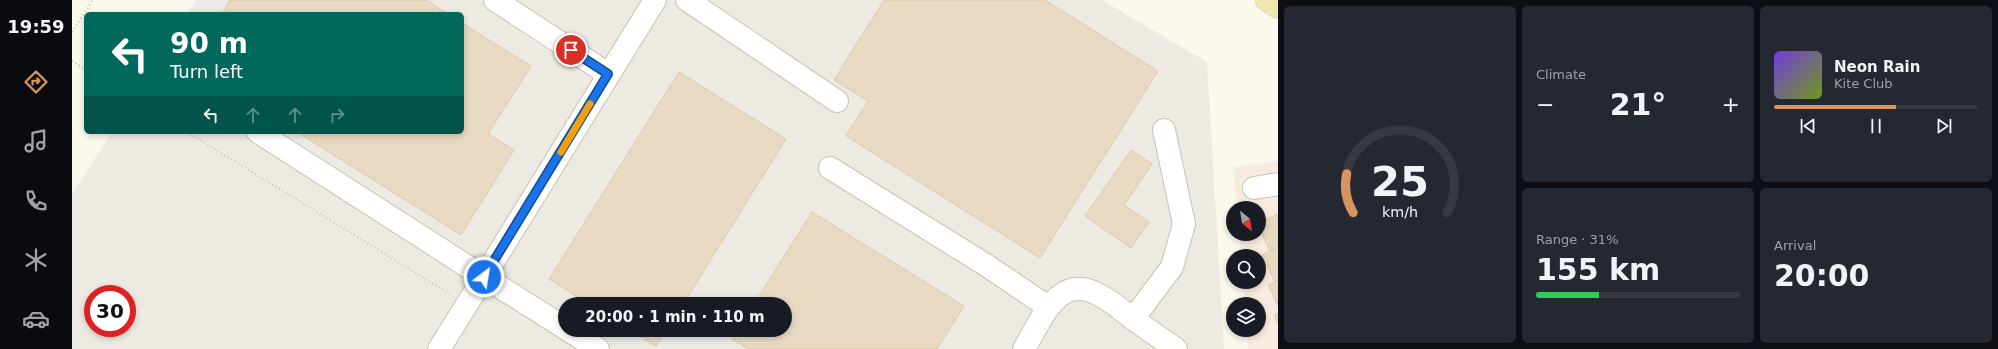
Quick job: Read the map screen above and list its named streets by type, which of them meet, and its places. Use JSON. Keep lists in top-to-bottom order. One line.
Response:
{"north":"bottom right","page":{"tabs":"19:59","tile":["Climate",["Range · 31%","155 km"],["Arrival","20:00"]],"turn":["90 m","Turn left"],"song":["Neon Rain","Kite Club"],"heat":["−","21°","+"],"limit":"30","trip":"20:00 · 1 min · 110 m","gauge":["25","km/h"]}}
